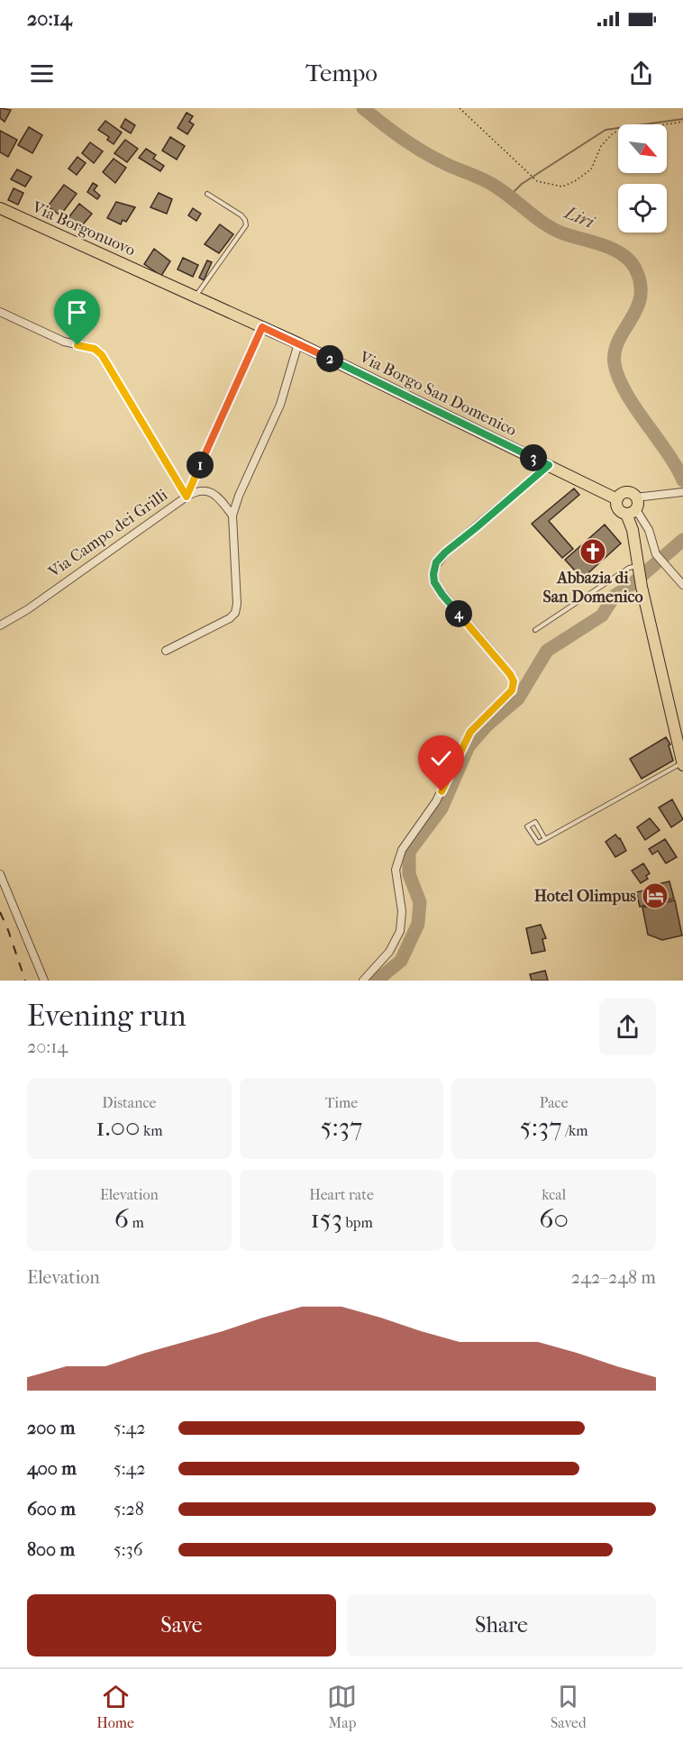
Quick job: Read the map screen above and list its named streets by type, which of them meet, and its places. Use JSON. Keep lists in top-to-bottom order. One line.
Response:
{"streets":{"main road":["Via Borgonuovo","Via Borgo San Domenico"],"street":["Via Campo dei Grilli"]},"crossings":[["Via Borgonuovo","Via Borgo San Domenico"],["Via Borgo San Domenico","Via Campo dei Grilli"]],"water":["Liri"],"places":{"church":["Abbazia di San Domenico"],"hotel":["Hotel Olimpus"]},"north":"bottom right","page":{"status":"20:14","header":"Tempo","pins":["2","3","1","4"],"heading":["Evening run","20:14"],"stats":[["Distance","1.00 km"],["Time","5:37"],["Pace","5:37 /km"],["Elevation","6 m"],["Heart rate","153 bpm"],["kcal","60"]],"chart":["Elevation","242–248 m"],"list":[{"name":"200 m","note":"5:42"},{"name":"400 m","note":"5:42"},{"name":"600 m","note":"5:28"},{"name":"800 m","note":"5:36"}],"buttons":["Save","Share"],"tabs":["Home","Map","Saved"]}}
